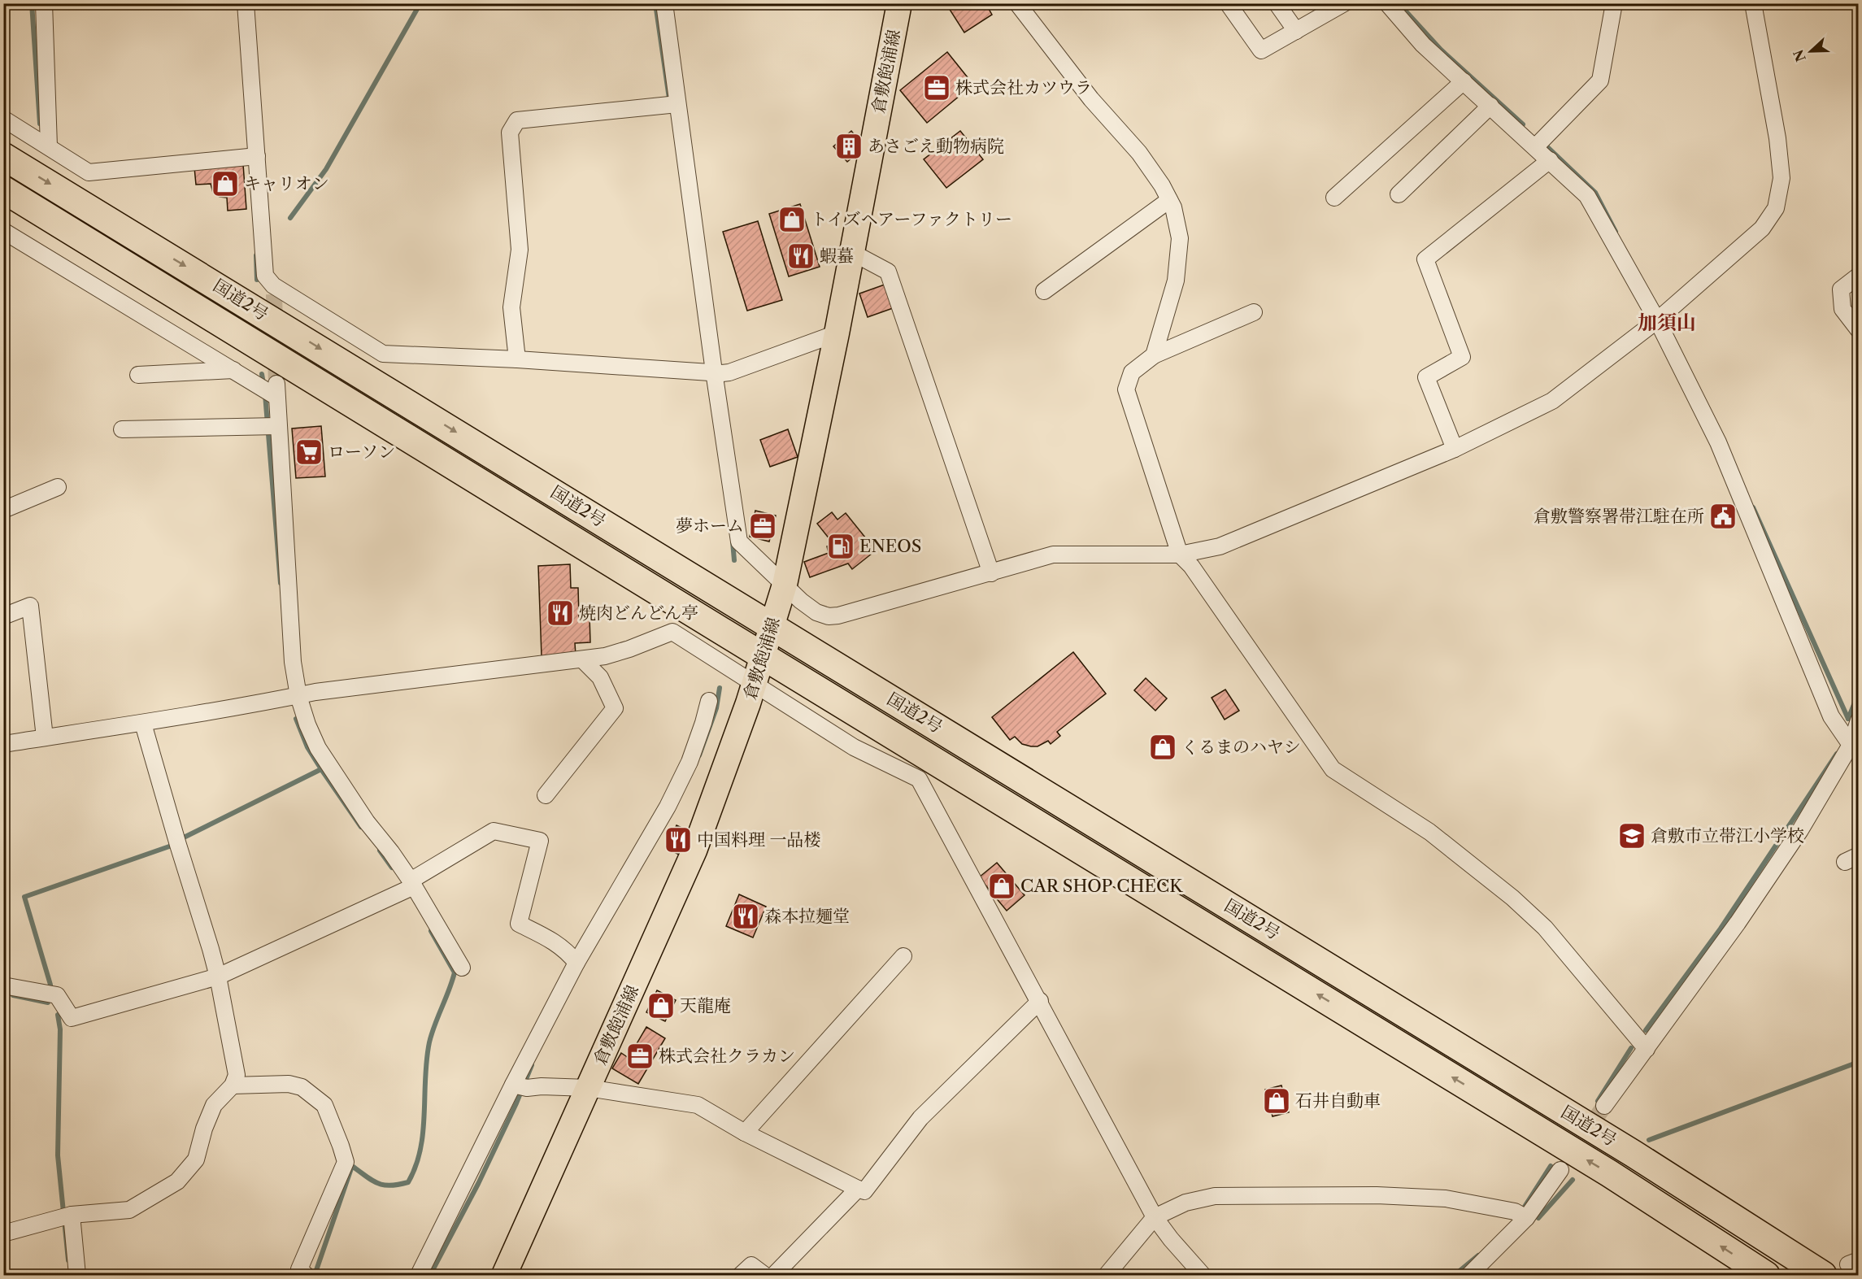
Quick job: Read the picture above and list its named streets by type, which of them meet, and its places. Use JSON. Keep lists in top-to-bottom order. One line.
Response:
{"streets":{"highway":["国道2号"],"main road":["倉敷飽浦線"]},"crossings":[["倉敷飽浦線","国道2号"]],"districts":["加須山"],"places":{"office":["株式会社カツウラ","夢ホーム","株式会社クラカン"],"building":["あさごえ動物病院"],"shop":["キャリオン","トイズヘアーファクトリー","くるまのハヤシ","CAR SHOP CHECK","天龍庵","石井自動車"],"restaurant":["蝦蟇","焼肉どんどん亭","中国料理 一品楼","森本拉麺堂"],"supermarket":["ローソン"],"public building":["倉敷警察署帯江駐在所"],"fuel station":["ENEOS"],"school or university":["倉敷市立帯江小学校"]},"north":"left"}
